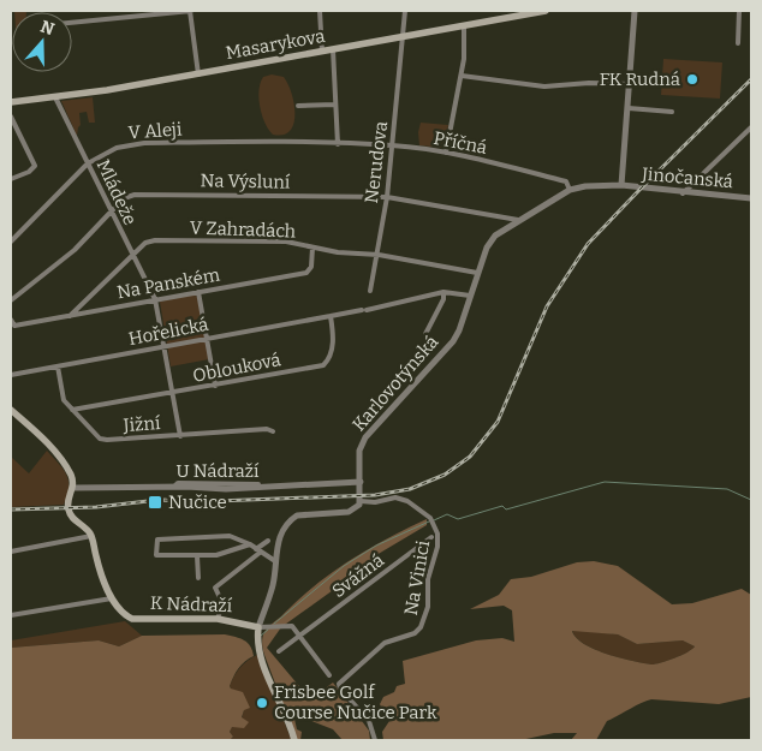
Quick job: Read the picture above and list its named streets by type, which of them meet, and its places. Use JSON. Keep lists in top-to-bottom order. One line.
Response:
{"streets":{"main road":["Masarykova","K Nádraží"],"street":["V Aleji","Příčná","Nerudova","Jinočanská","Na Výsluní","Mládeže","V Zahradách","Na Panském","Hořelická","Oblouková","Karlovotýnská","Jižní","U Nádraží","Svážná","Na Vinici"]},"crossings":[["Masarykova","Nerudova"],["Masarykova","Mládeže"],["V Aleji","Příčná"],["V Aleji","Mládeže"],["Příčná","Nerudova"],["Příčná","Karlovotýnská"],["Nerudova","Na Výsluní"],["Nerudova","V Zahradách"],["Jinočanská","Karlovotýnská"],["Na Výsluní","Mládeže"],["Na Výsluní","Karlovotýnská"],["Mládeže","V Zahradách"],["Mládeže","Na Panském"],["Mládeže","Hořelická"],["Mládeže","Oblouková"],["Mládeže","Jižní"],["V Zahradách","Na Panském"],["V Zahradách","Karlovotýnská"],["Hořelická","Oblouková"],["Hořelická","Jižní"],["Oblouková","Jižní"],["Karlovotýnská","U Nádraží"],["Karlovotýnská","Na Vinici"],["U Nádraží","K Nádraží"]],"places":{"other":["FK Rudná","Frisbee Golf Course Nučice Park"],"transit":["Nučice"]},"north":"top"}
